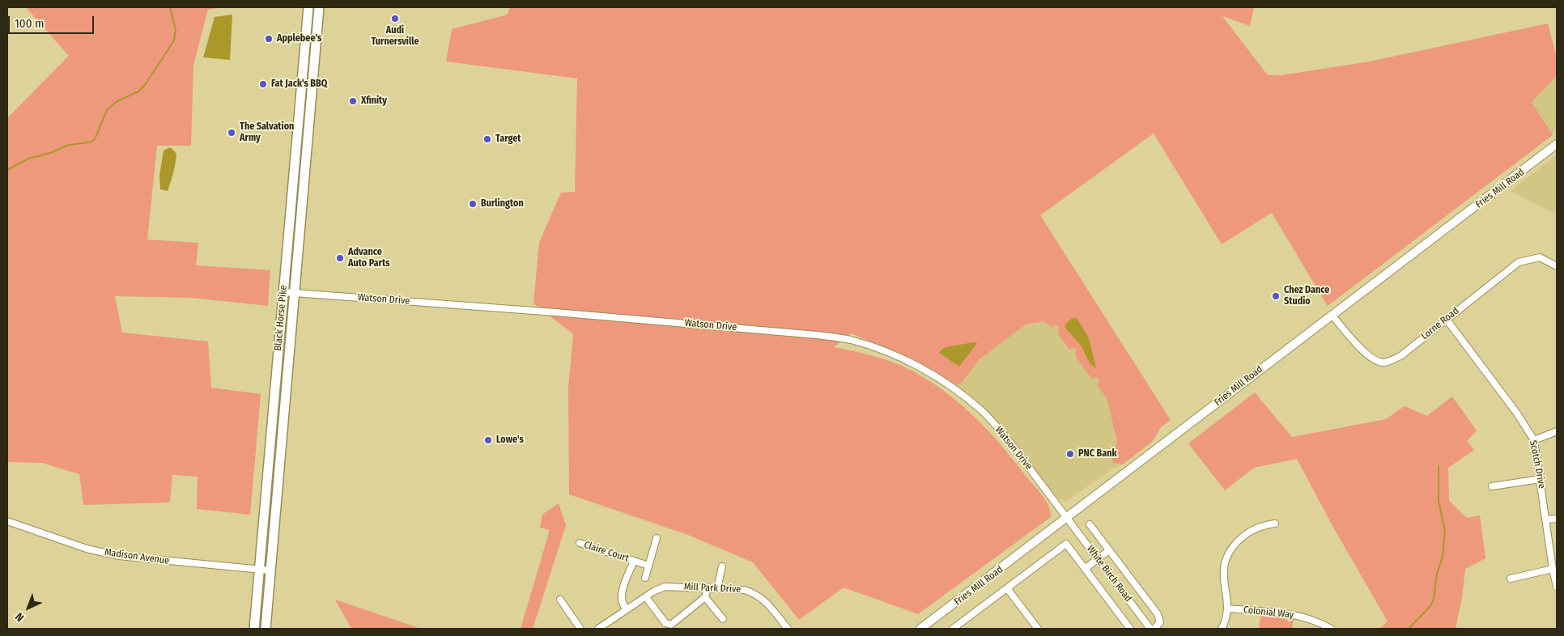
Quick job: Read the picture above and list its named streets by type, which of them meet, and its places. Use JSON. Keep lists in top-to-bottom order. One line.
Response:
{"streets":{"highway":["Black Horse Pike"],"main road":["Fries Mill Road"],"street":["Watson Drive","Lorne Road","Scotch Drive","Claire Court","Madison Avenue","White Birch Road","Mill Park Drive","Colonial Way"]},"crossings":[["Fries Mill Road","Watson Drive"],["Fries Mill Road","Lorne Road"],["Fries Mill Road","White Birch Road"],["Watson Drive","Black Horse Pike"],["Watson Drive","White Birch Road"],["Black Horse Pike","Madison Avenue"],["Lorne Road","Scotch Drive"],["Claire Court","Mill Park Drive"]],"places":["Audi Turnersville","Applebee's","Fat Jack's BBQ","Xfinity","The Salvation Army","Target","Burlington","Advance Auto Parts","Chez Dance Studio","Lowe's","PNC Bank"],"scale_bar":"100 m","north":"bottom left"}
